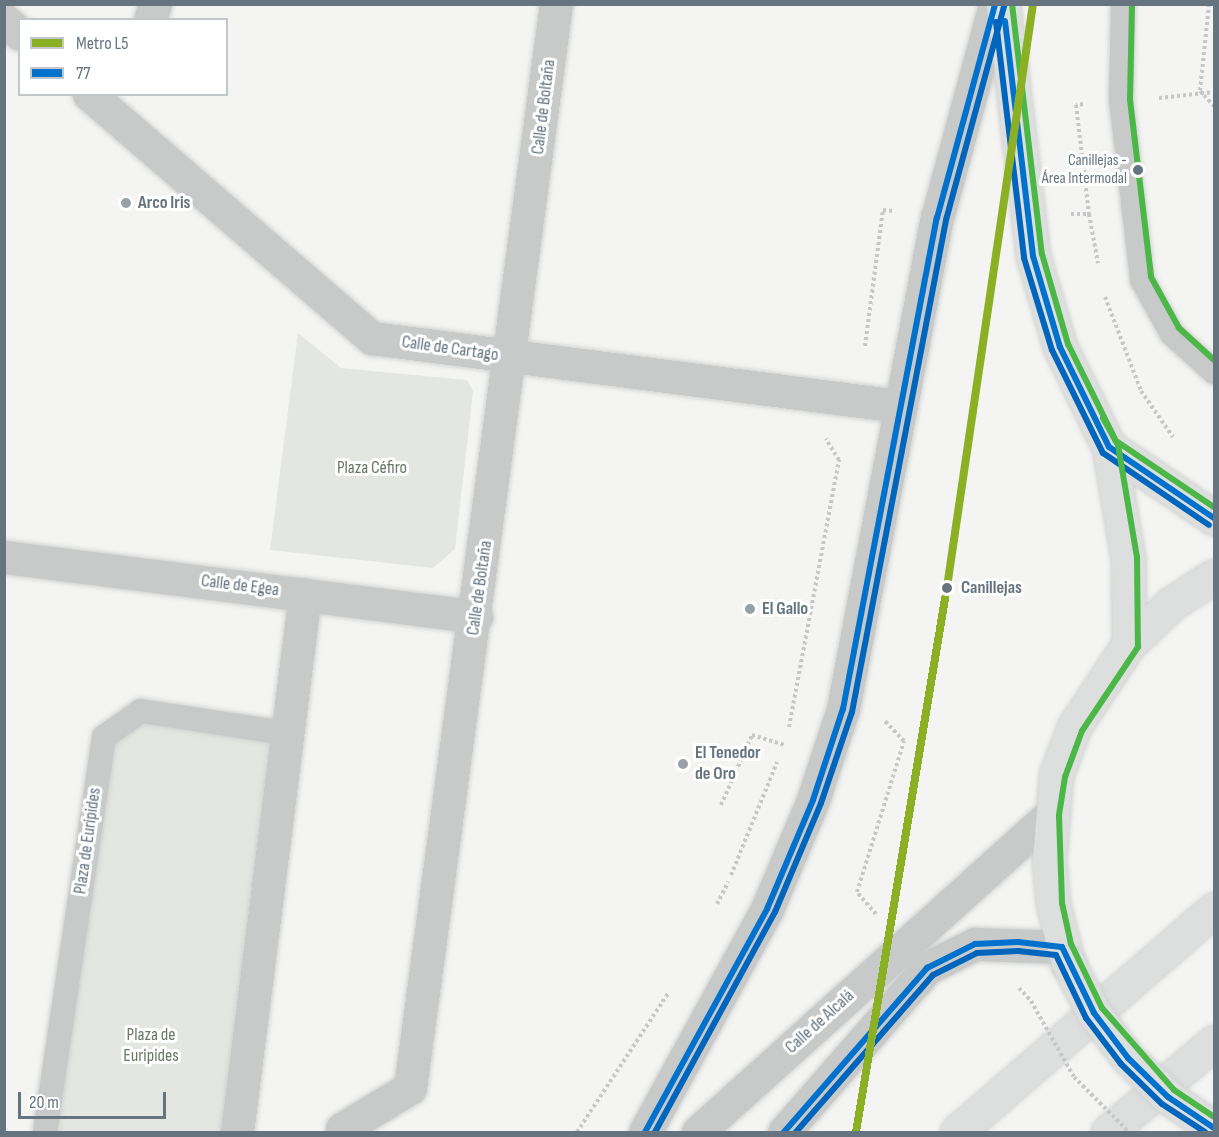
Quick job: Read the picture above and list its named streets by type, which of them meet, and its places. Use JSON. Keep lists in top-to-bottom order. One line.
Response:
{"streets":{"street":["Calle de Boltaña","Calle de Cartago","Calle de Egea","Calle de Alcalá"],"lane":["Plaza de Eurípides"]},"crossings":[["Calle de Boltaña","Calle de Cartago"],["Calle de Boltaña","Calle de Egea"]],"parks":["Plaza Céfiro","Plaza de Euripides"],"places":["Canillejas - Área Intermodal","Arco Iris","Canillejas","El Gallo","El Tenedor de Oro"],"lines":["metro line L5","transit line 77"],"legend":["Metro L5","77"],"scale_bar":"20 m"}
